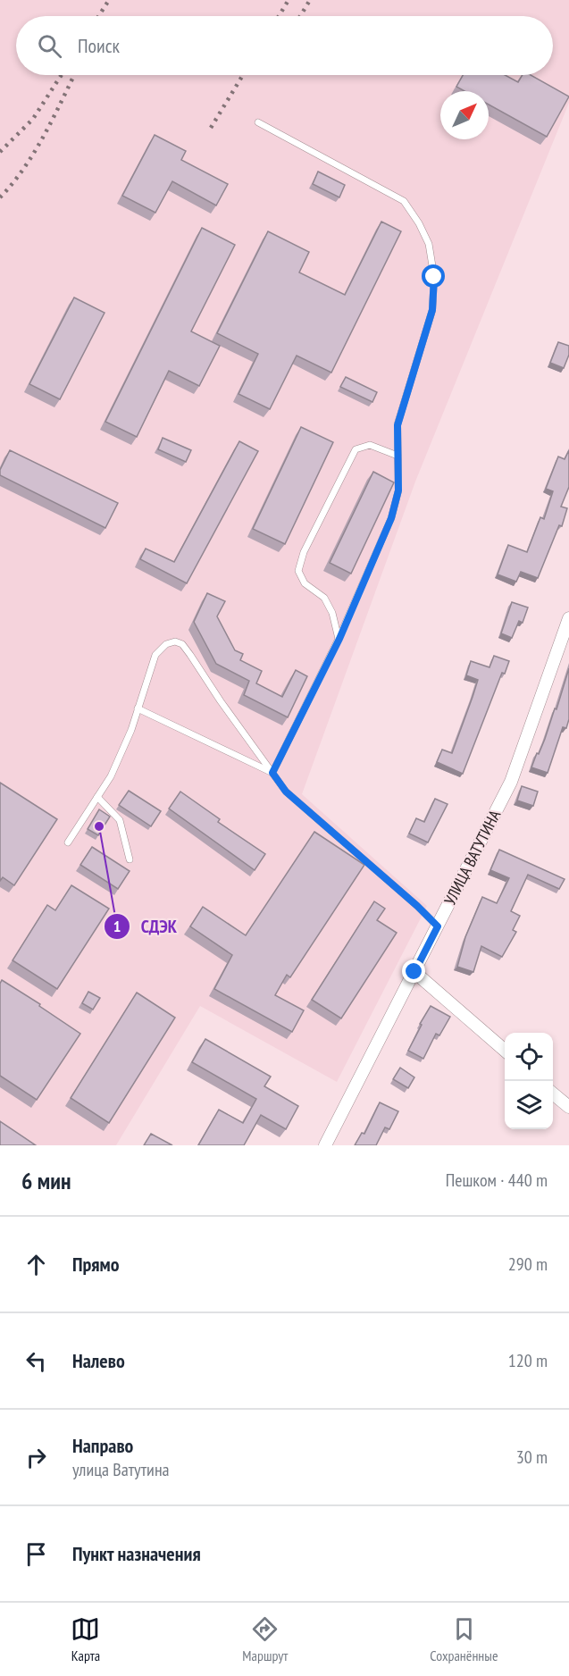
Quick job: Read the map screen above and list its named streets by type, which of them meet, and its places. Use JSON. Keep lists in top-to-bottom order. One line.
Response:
{"streets":{"street":["УЛИЦА ВАТУТИНА"]},"places":["СДЭК"],"north":"top right","page":{"search":"Поиск","heading":["6 мин","Пешком · 440 m"],"list":[["Прямо","290 m"],["Налево","120 m"],["Направо","улица Ватутина","30 m"],"Пункт назначения"],"nav":["Карта","Маршрут","Сохранённые"]}}
